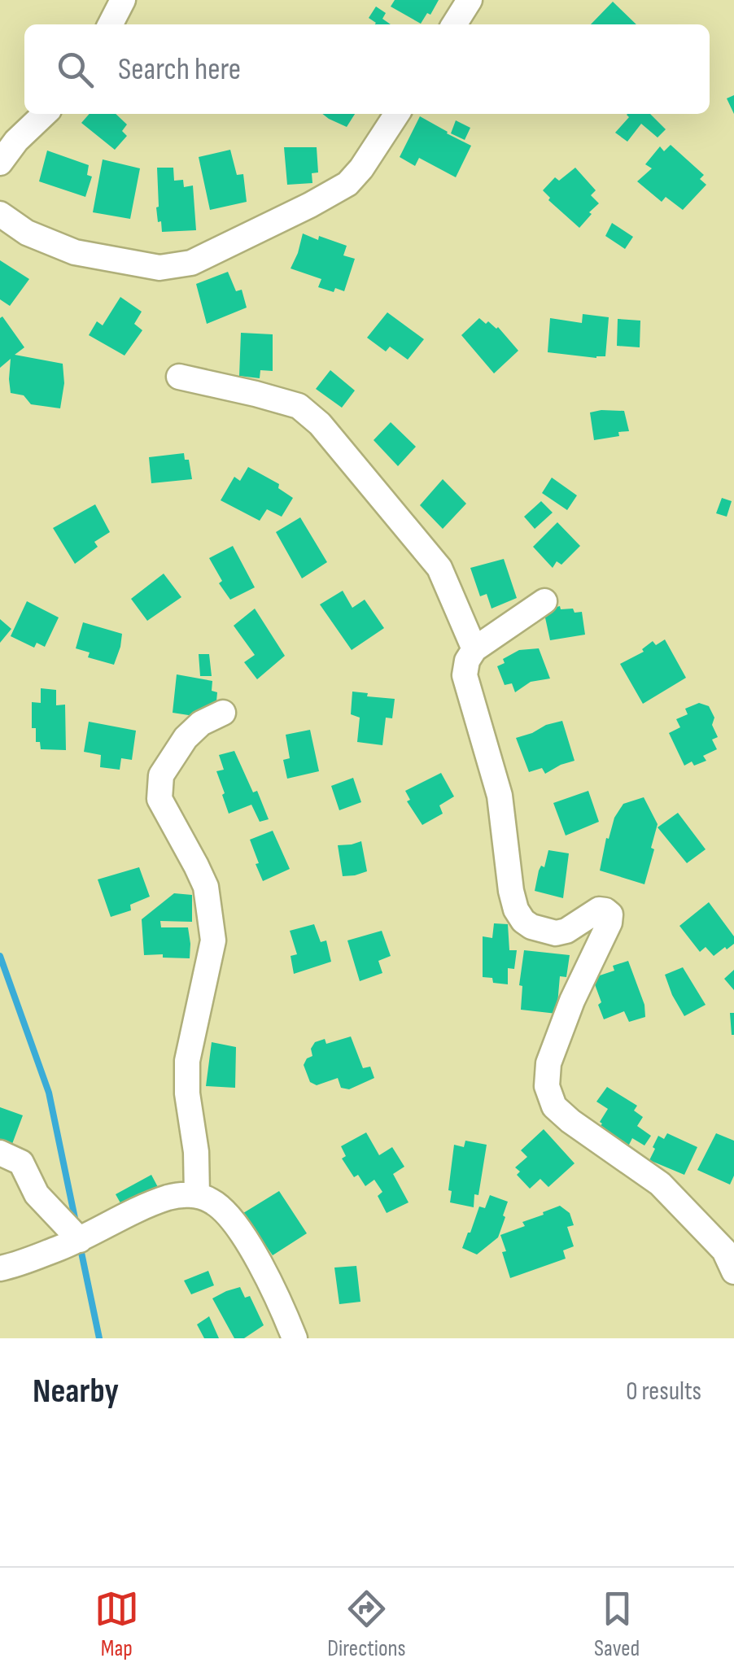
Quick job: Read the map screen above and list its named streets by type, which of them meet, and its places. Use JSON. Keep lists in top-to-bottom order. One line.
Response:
{"page":{"search":"Search here","heading":["Nearby","0 results"],"nav":["Map","Directions","Saved"]}}
